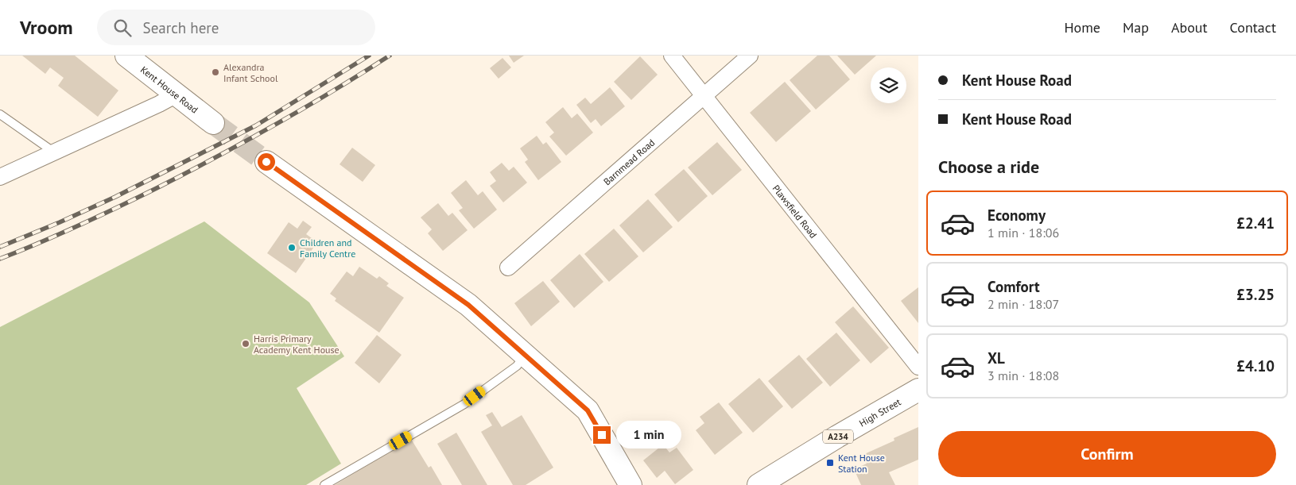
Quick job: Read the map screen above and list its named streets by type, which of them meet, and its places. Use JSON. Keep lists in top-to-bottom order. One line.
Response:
{"streets":{"street":["Kent House Road","Barnmead Road","Plawsfield Road","High Street","A234"]},"crossings":[["Barnmead Road","Plawsfield Road"]],"places":{"other":["Alexandra Infant School","Children and Family Centre","Harris Primary Academy Kent House"],"transit":["Kent House Station"]},"page":{"header":"Vroom","search":"Search here","nav":["Home","Map","About","Contact"],"banner":["Kent House Road","Kent House Road"],"heading":"Choose a ride","list":[{"name":"Economy","note":"1 min · 18:06","value":"£2.41"},{"name":"Comfort","note":"2 min · 18:07","value":"£3.25"},{"name":"XL","note":"3 min · 18:08","value":"£4.10"}],"bubble":"1 min","buttons":"Confirm"}}
